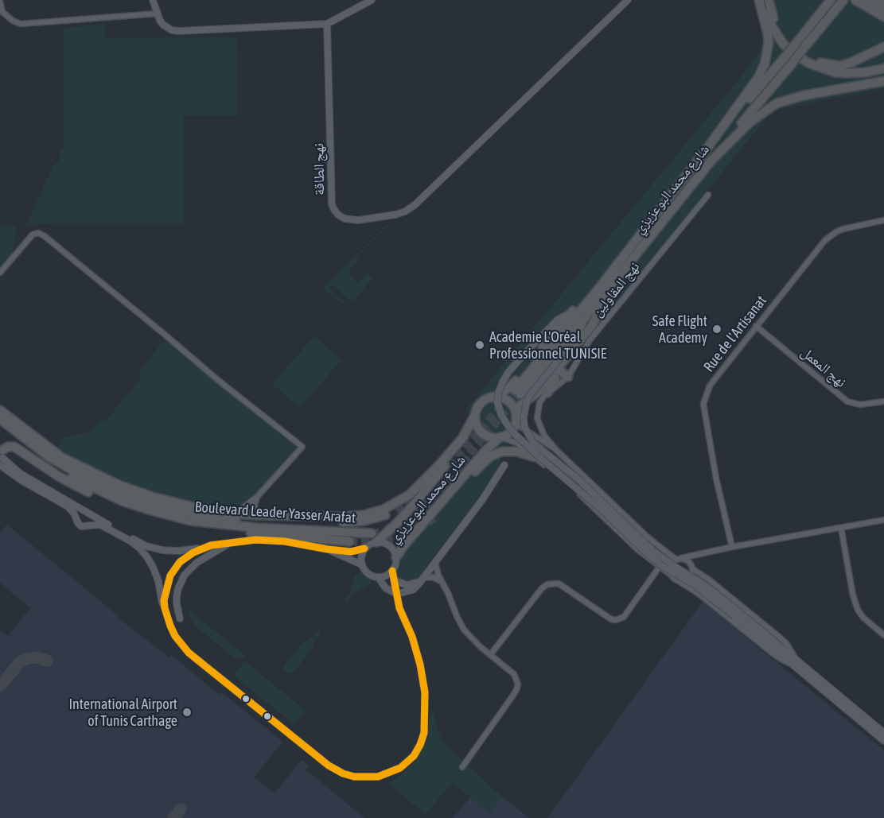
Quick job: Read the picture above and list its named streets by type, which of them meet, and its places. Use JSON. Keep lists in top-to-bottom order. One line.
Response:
{"streets":{"highway":["شارع محمد البوعزيزي","Boulevard Leader Yasser Arafat"],"street":["نهج الطاقة","نهج المقاولين","Rue de l'Artisanat","نهج المعمل"]},"crossings":[["Rue de l'Artisanat","نهج المعمل"]],"places":["Safe Flight Academy","Academie L'Oréal Professionnel TUNISIE","International Airport of Tunis Carthage"]}
